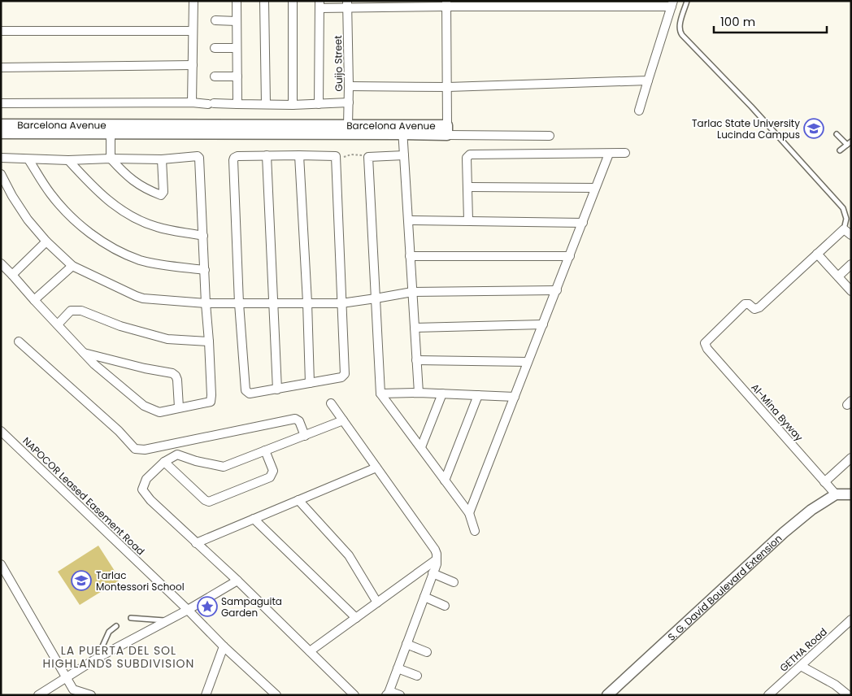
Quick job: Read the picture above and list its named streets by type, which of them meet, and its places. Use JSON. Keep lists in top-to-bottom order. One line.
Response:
{"streets":{"street":["Guijo Street","Barcelona Avenue","Al-Mina Byway","NAPOCOR Leased Easement Road","S. G. David Boulevard Extension","GETHA Road"]},"crossings":[["Guijo Street","Barcelona Avenue"],["Al-Mina Byway","S. G. David Boulevard Extension"]],"districts":["LA PUERTA DEL SOL HIGHLANDS SUBDIVISION"],"places":{"school or university":["Tarlac State University Lucinda Campus","Tarlac Montessori School"],"place":["Sampaguita Garden"]},"scale_bar":"100 m"}
